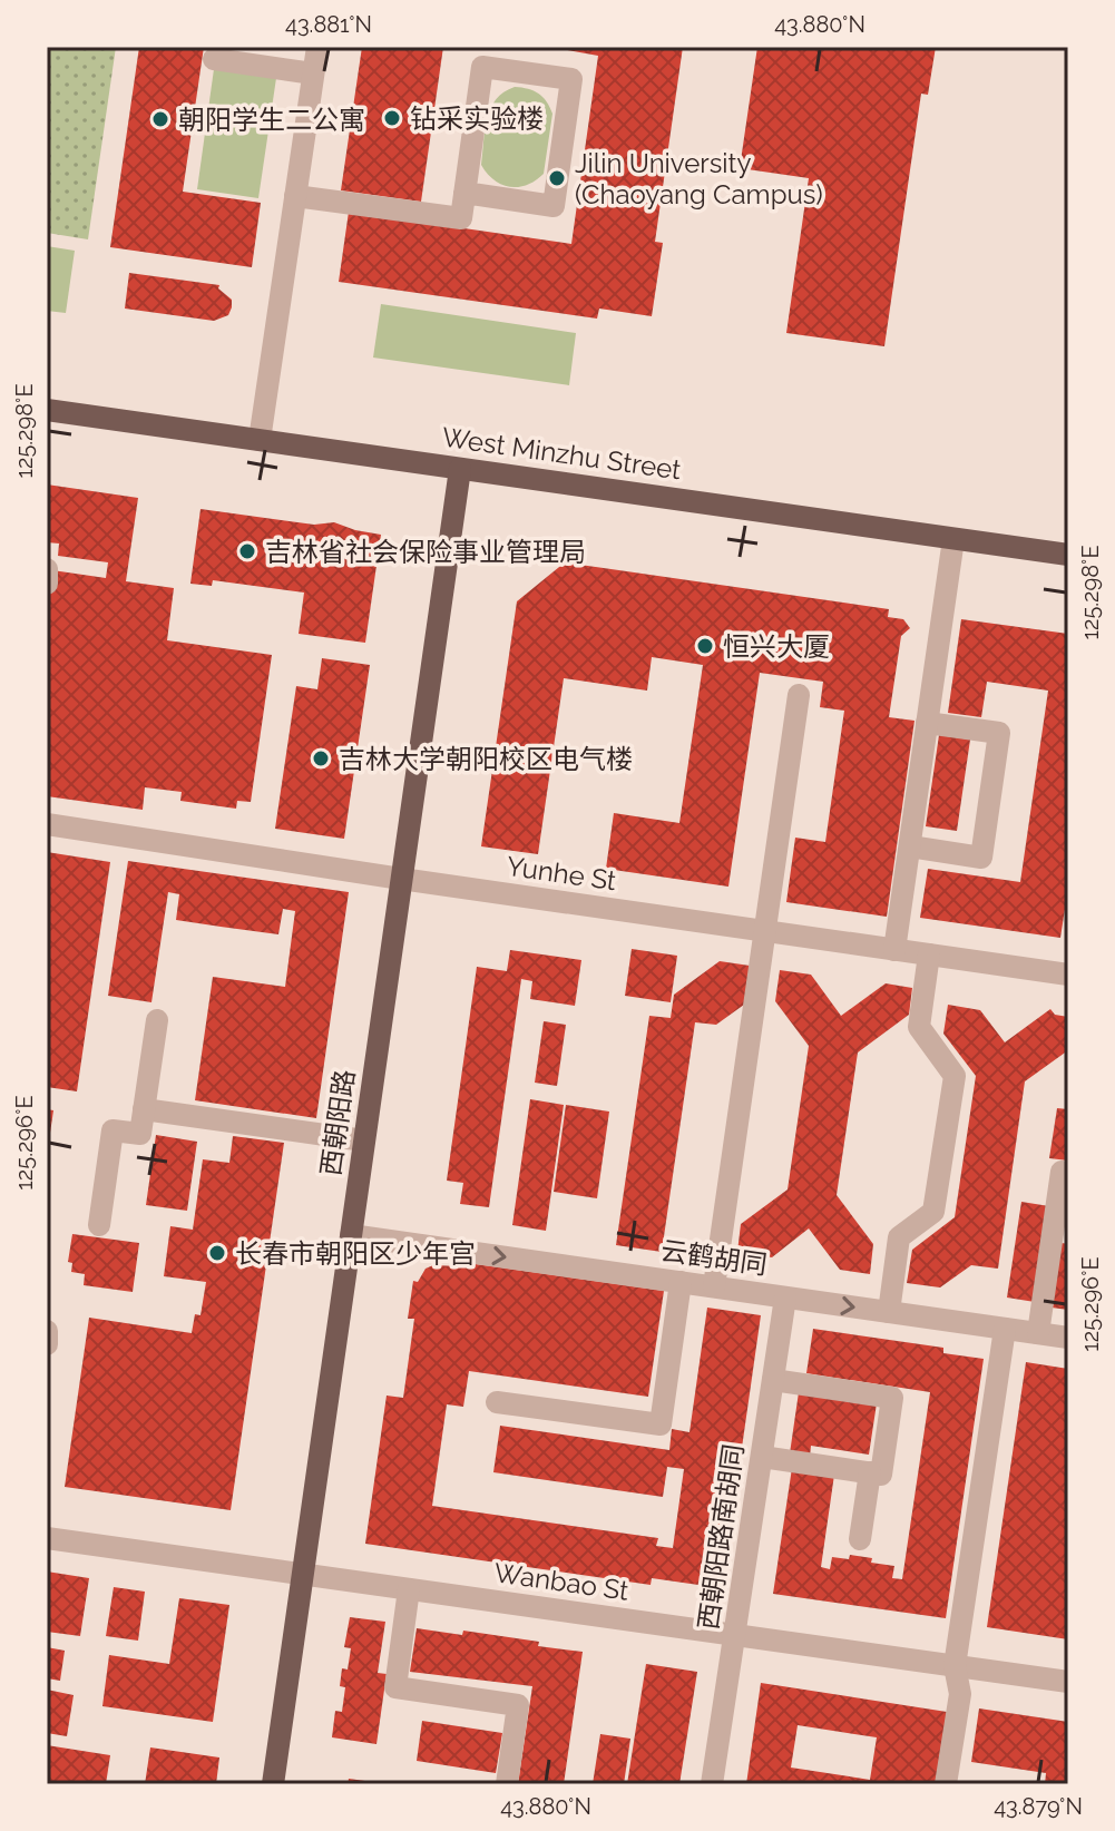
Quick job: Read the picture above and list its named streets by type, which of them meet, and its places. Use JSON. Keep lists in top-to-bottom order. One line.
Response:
{"streets":{"main road":["West Minzhu Street","西朝阳路"],"street":["Yunhe St","云鹤胡同","西朝阳路南胡同","Wanbao St"]},"crossings":[["West Minzhu Street","西朝阳路"],["Yunhe St","西朝阳路"],["西朝阳路","云鹤胡同"],["西朝阳路","Wanbao St"],["云鹤胡同","西朝阳路南胡同"],["西朝阳路南胡同","Wanbao St"]],"one_way":["云鹤胡同"],"places":["钻采实验楼","朝阳学生二公寓","Jilin University (Chaoyang Campus)","吉林省社会保险事业管理局","恒兴大厦","吉林大学朝阳校区电气楼","长春市朝阳区少年宫"],"coordinates":["43.881°N","43.880°N","125.298°E","125.296°E","43.879°N"]}
